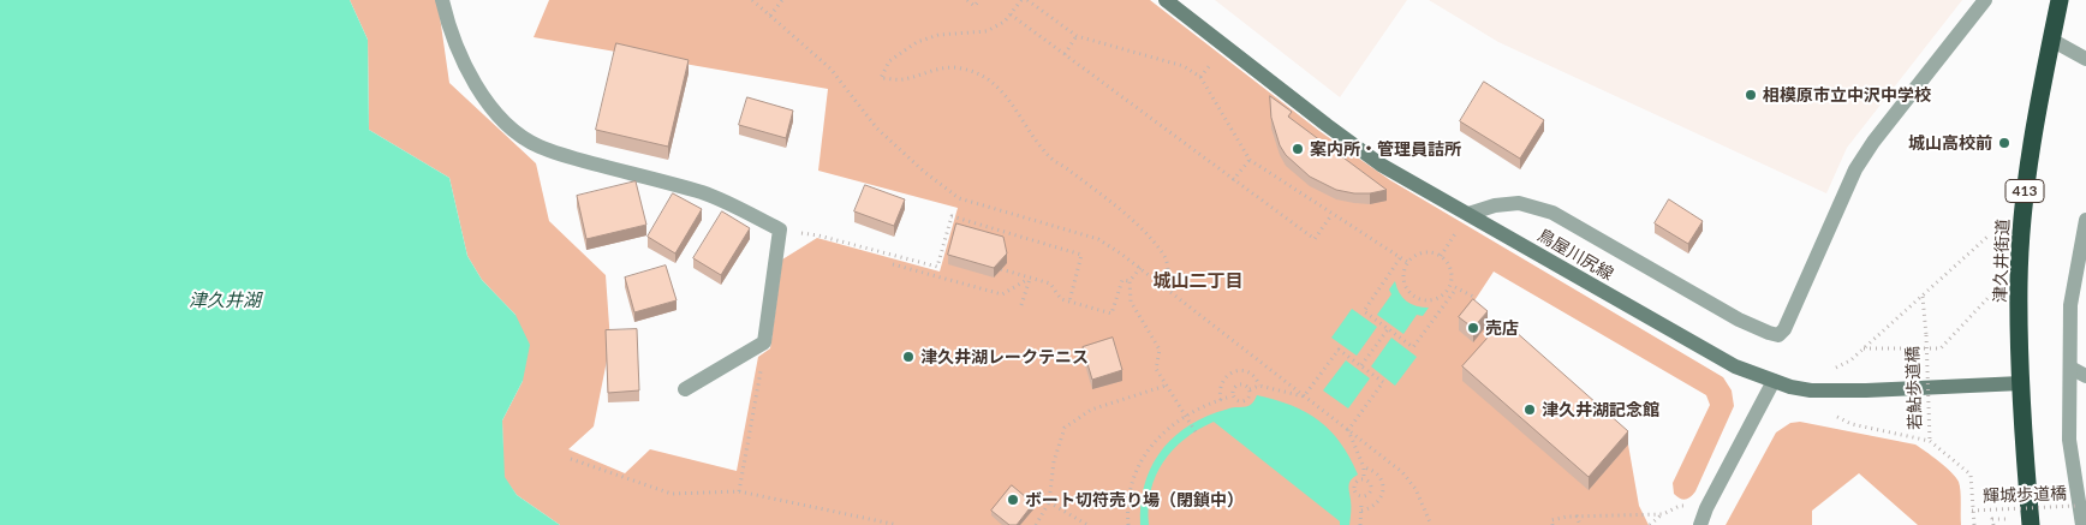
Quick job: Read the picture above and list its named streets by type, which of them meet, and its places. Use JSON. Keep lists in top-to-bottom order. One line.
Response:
{"streets":{"highway":["413","津久井街道"],"main road":["鳥屋川尻線"],"path":["若鮎歩道橋","輝城歩道橋"]},"crossings":[["鳥屋川尻線","津久井街道"]],"districts":["城山二丁目"],"water":["津久井湖"],"places":["相模原市立中沢中学校","城山高校前","案内所・管理員詰所","売店","津久井湖レークテニス","津久井湖記念館","ボート切符売り場（閉鎖中）"]}
